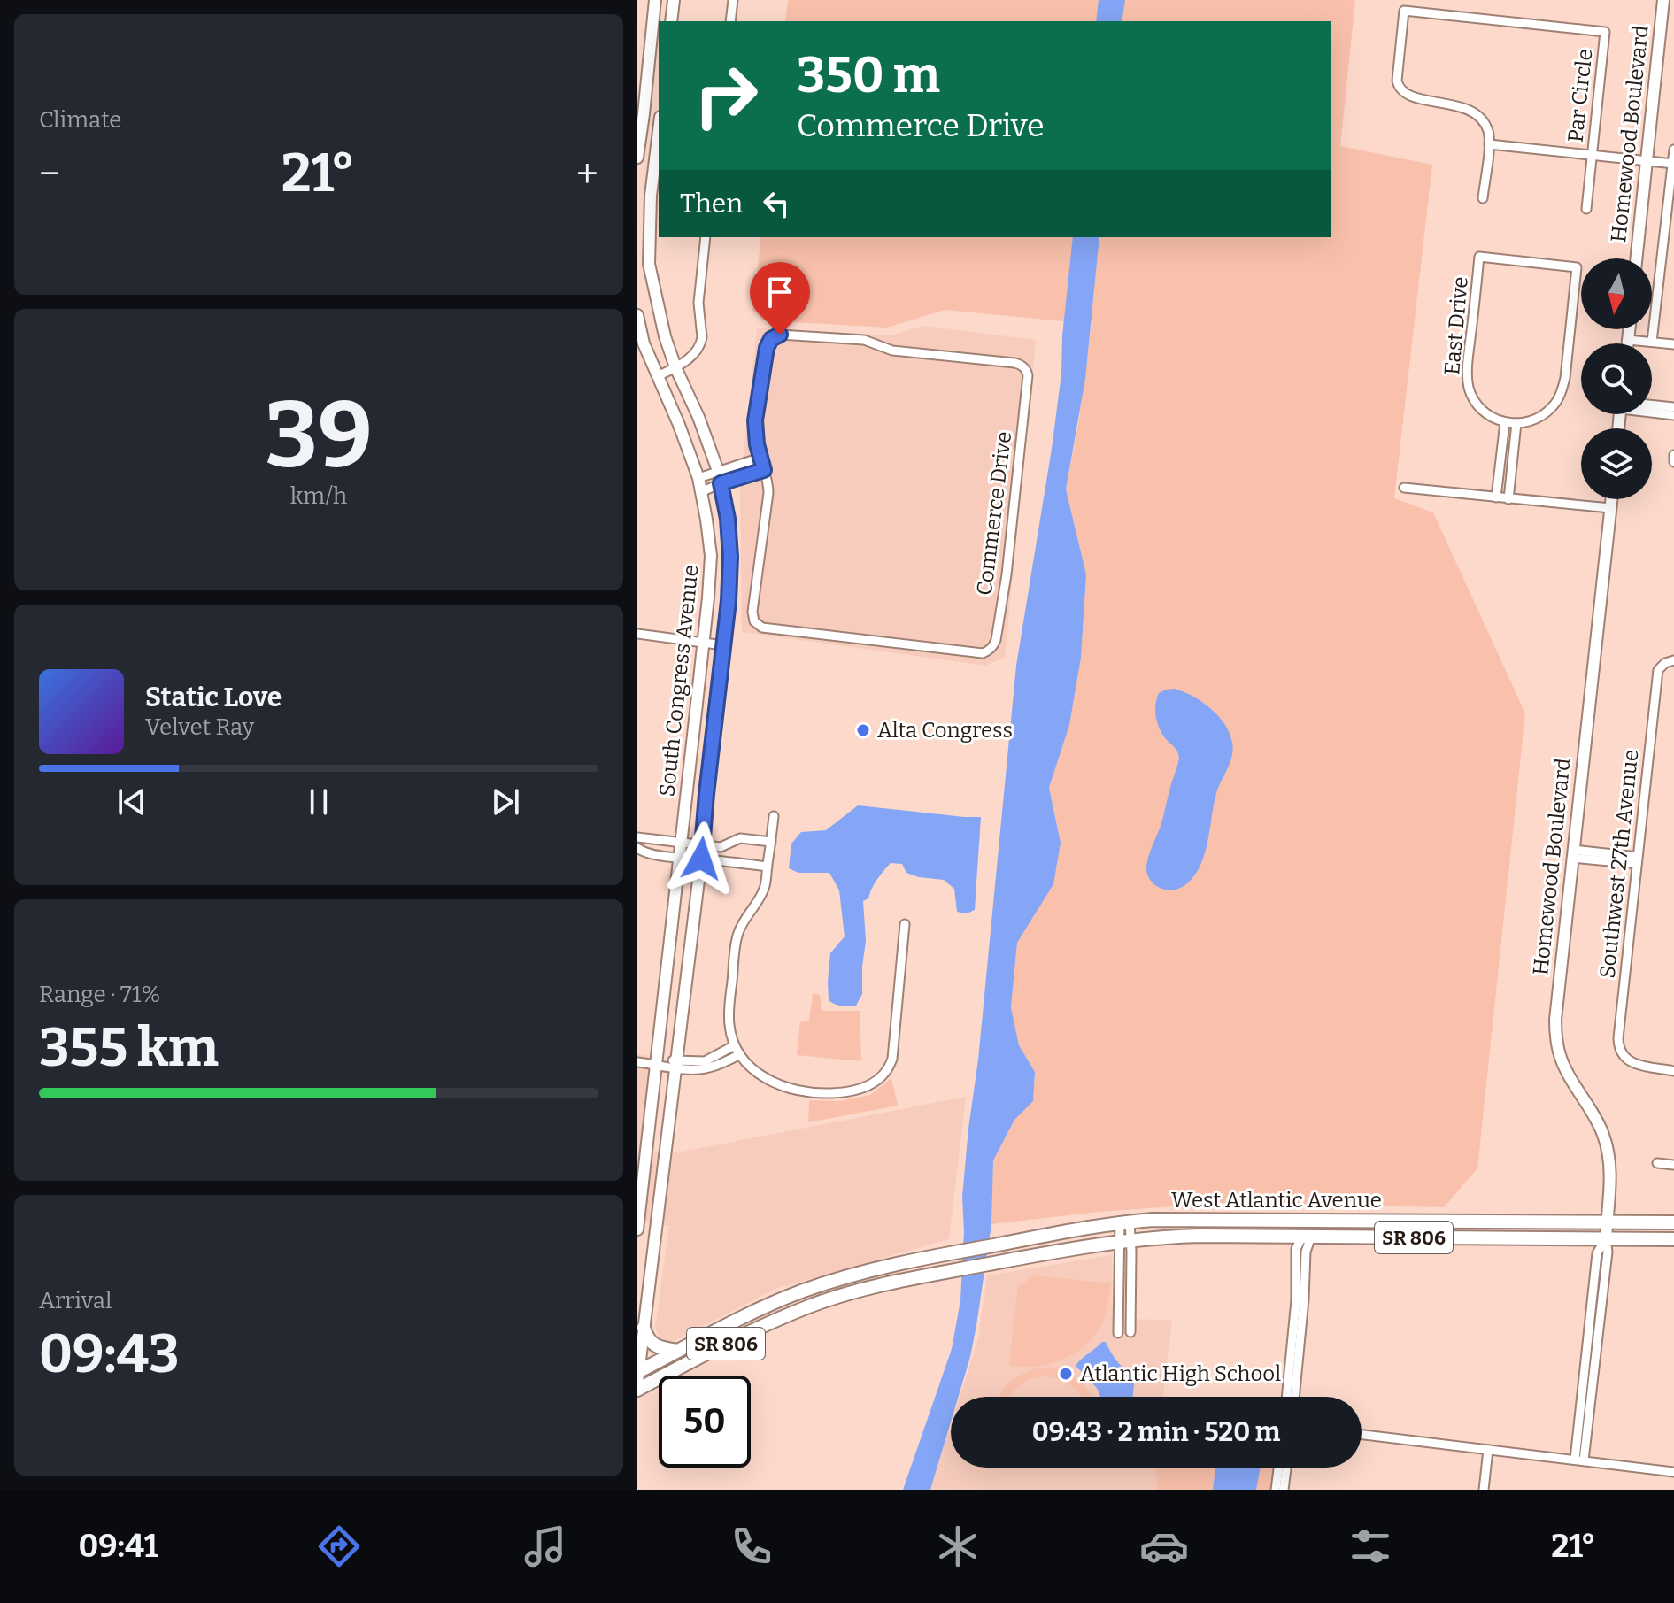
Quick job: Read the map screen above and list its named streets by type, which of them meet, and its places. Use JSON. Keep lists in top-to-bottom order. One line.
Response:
{"streets":{"main road":["Homewood Boulevard","South Congress Avenue","West Atlantic Avenue","SR 806"],"street":["Par Circle","East Drive","Commerce Drive","Southwest 27th Avenue"]},"crossings":[["Par Circle","Homewood Boulevard"],["Homewood Boulevard","West Atlantic Avenue"],["South Congress Avenue","West Atlantic Avenue"]],"places":["Alta Congress","Atlantic High School"],"north":"bottom","page":{"tile":["Climate",["39","km/h"],["Range · 71%","355 km"],["Arrival","09:43"]],"turn":["350 m","Commerce Drive"],"heat":["−","21°","+"],"then":"Then","song":["Static Love","Velvet Ray"],"limit":"50","trip":"09:43 · 2 min · 520 m","tabs":["09:41","21°"]}}
